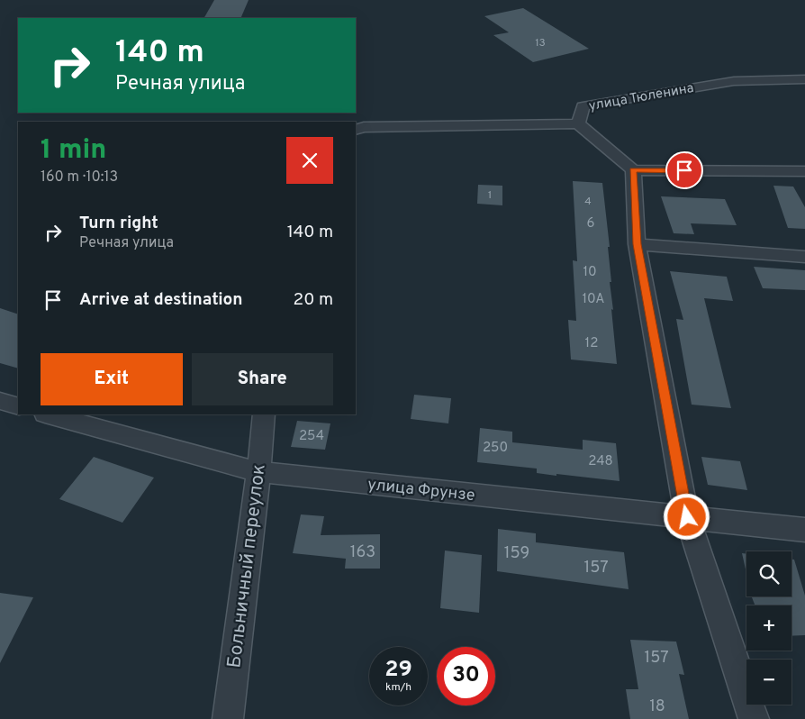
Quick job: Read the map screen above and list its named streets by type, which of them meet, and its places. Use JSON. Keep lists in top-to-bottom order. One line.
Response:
{"streets":{"street":["улица Тюленина","улица Фрунзе","Больничный переулок"]},"crossings":[["улица Фрунзе","Больничный переулок"]],"house_numbers":["13","1","4","6","10","10А","12","254","250","248","163","159","157","157","18"],"page":{"turn":["140 m","Речная улица"],"heading":["1 min","160 m · 10:13"],"list":[{"name":"Turn right","note":"Речная улица","value":"140 m"},{"name":"Arrive at destination","value":"20 m"}],"buttons":["Exit","Share"],"map_buttons":["+","−"],"speed":"29 km/h","limit":"30"}}
